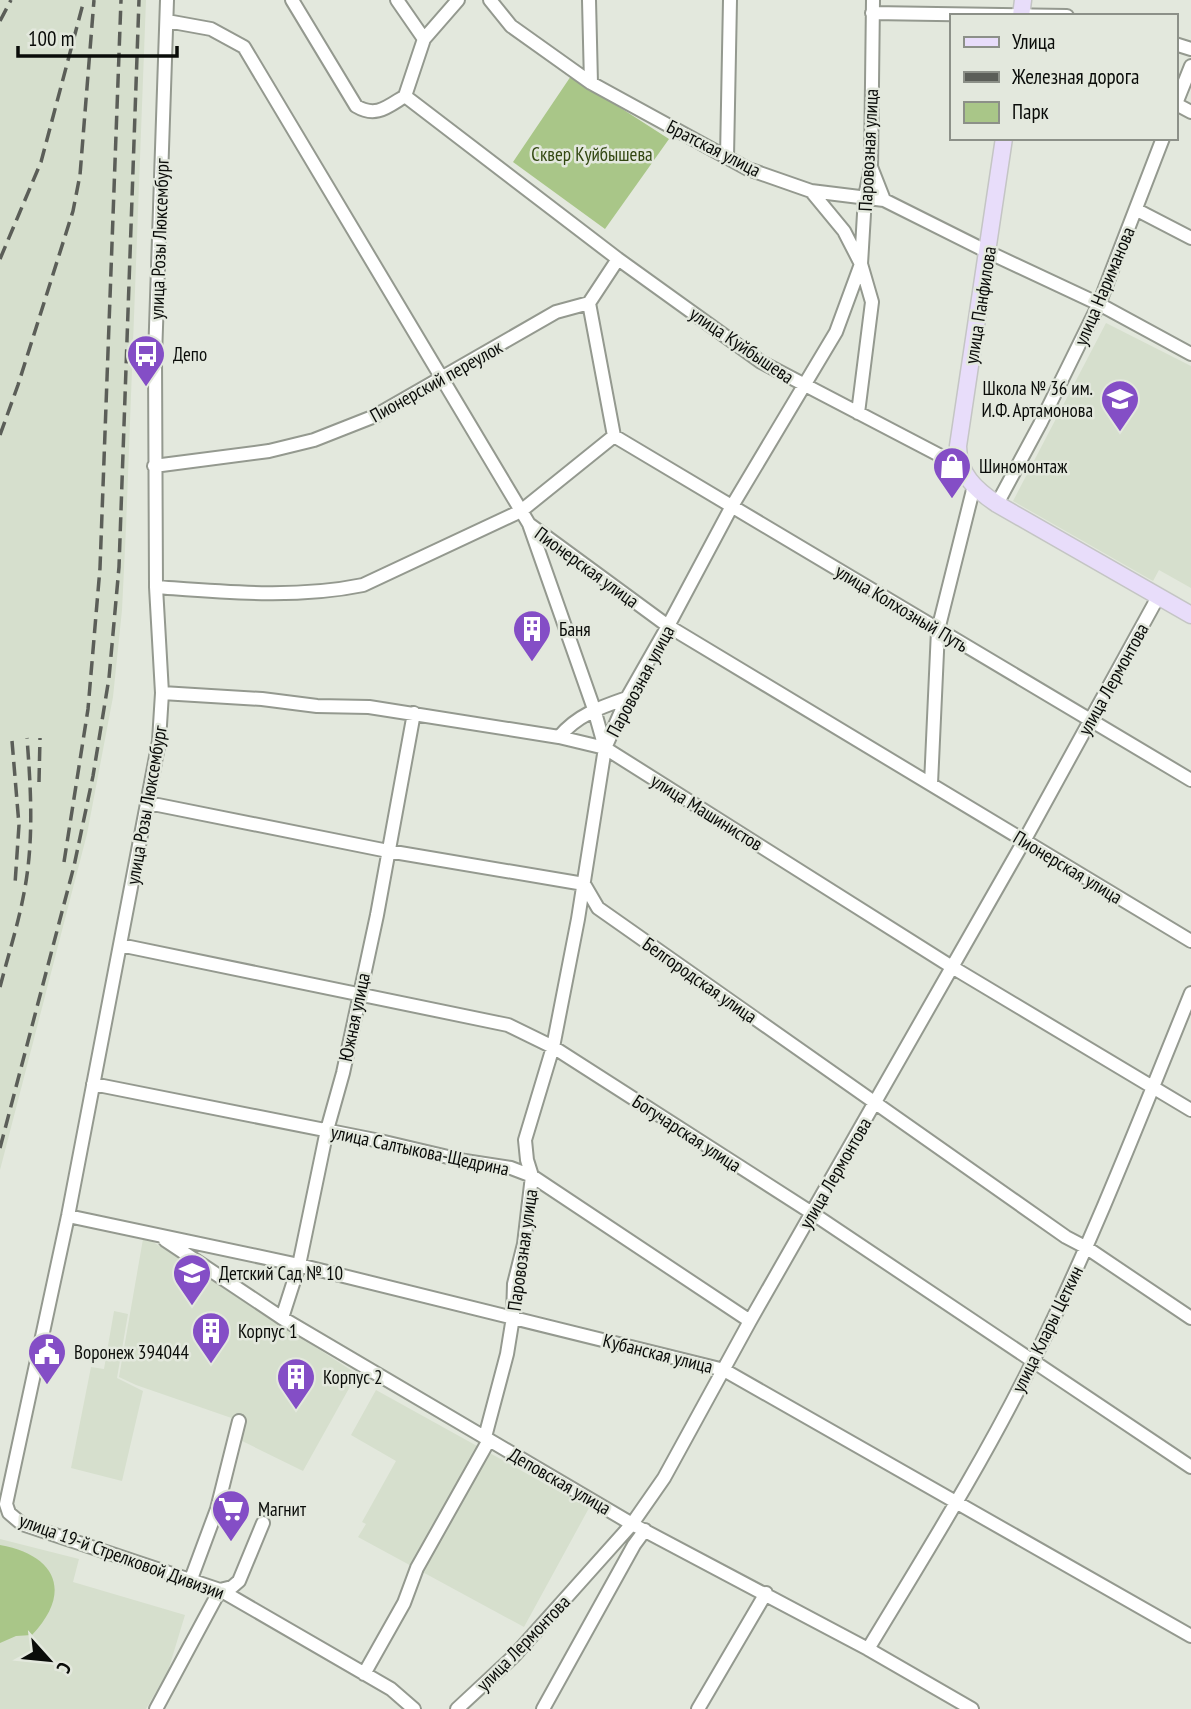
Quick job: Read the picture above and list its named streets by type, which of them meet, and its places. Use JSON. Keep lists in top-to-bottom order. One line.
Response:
{"streets":{"main road":["улица Панфилова","улица Куйбышева"],"street":["Братская улица","Паровозная улица","улица Розы Люксембург","улица Нариманова","Пионерский переулок","Пионерская улица","улица Колхозный Путь","улица Лермонтова","улица Машинистов","Белгородская улица","Южная улица","Богучарская улица","улица Салтыкова-Щедрина","улица Клары Цеткин","Кубанская улица","Деповская улица","улица 19-й Стрелковой Дивизии"]},"crossings":[["Братская улица","Паровозная улица"],["Братская улица","улица Нариманова"],["Братская улица","улица Панфилова"],["Паровозная улица","улица Куйбышева"],["Паровозная улица","Пионерская улица"],["Паровозная улица","улица Колхозный Путь"],["Паровозная улица","улица Машинистов"],["Паровозная улица","Белгородская улица"],["Паровозная улица","Богучарская улица"],["Паровозная улица","улица Салтыкова-Щедрина"],["Паровозная улица","Кубанская улица"],["Паровозная улица","Деповская улица"],["Паровозная улица","улица 19-й Стрелковой Дивизии"],["улица Розы Люксембург","Пионерский переулок"],["улица Розы Люксембург","Пионерская улица"],["улица Розы Люксембург","улица Машинистов"],["улица Розы Люксембург","Богучарская улица"],["улица Розы Люксембург","улица Салтыкова-Щедрина"],["улица Розы Люксембург","Кубанская улица"],["улица Розы Люксембург","улица 19-й Стрелковой Дивизии"],["улица Нариманова","улица Куйбышева"],["улица Панфилова","улица Куйбышева"],["улица Куйбышева","улица Лермонтова"],["Пионерский переулок","Пионерская улица"],["Пионерская улица","улица Лермонтова"],["улица Колхозный Путь","улица Лермонтова"],["улица Лермонтова","улица Машинистов"],["улица Лермонтова","Белгородская улица"],["улица Лермонтова","Богучарская улица"],["улица Лермонтова","улица Салтыкова-Щедрина"],["улица Лермонтова","Кубанская улица"],["улица Лермонтова","Деповская улица"],["улица Машинистов","Южная улица"],["улица Машинистов","улица Клары Цеткин"],["Белгородская улица","улица Клары Цеткин"],["Южная улица","Богучарская улица"],["Южная улица","улица Салтыкова-Щедрина"],["Южная улица","Кубанская улица"],["Южная улица","Деповская улица"],["Богучарская улица","улица Клары Цеткин"],["улица Клары Цеткин","Кубанская улица"],["улица Клары Цеткин","Деповская улица"],["Кубанская улица","Деповская улица"]],"parks":["Сквер Куйбышева"],"places":{"bus stop":["Депо"],"school or university":["Школа № 36 им. И.Ф. Артамонова","Детский Сад № 10"],"shop":["Шиномонтаж"],"building":["Баня","Корпус 1","Корпус 2"],"public building":["Воронеж 394044"],"supermarket":["Магнит"]},"legend":["Улица","Железная дорога","Парк"],"scale_bar":"100 m","north":"bottom right"}
